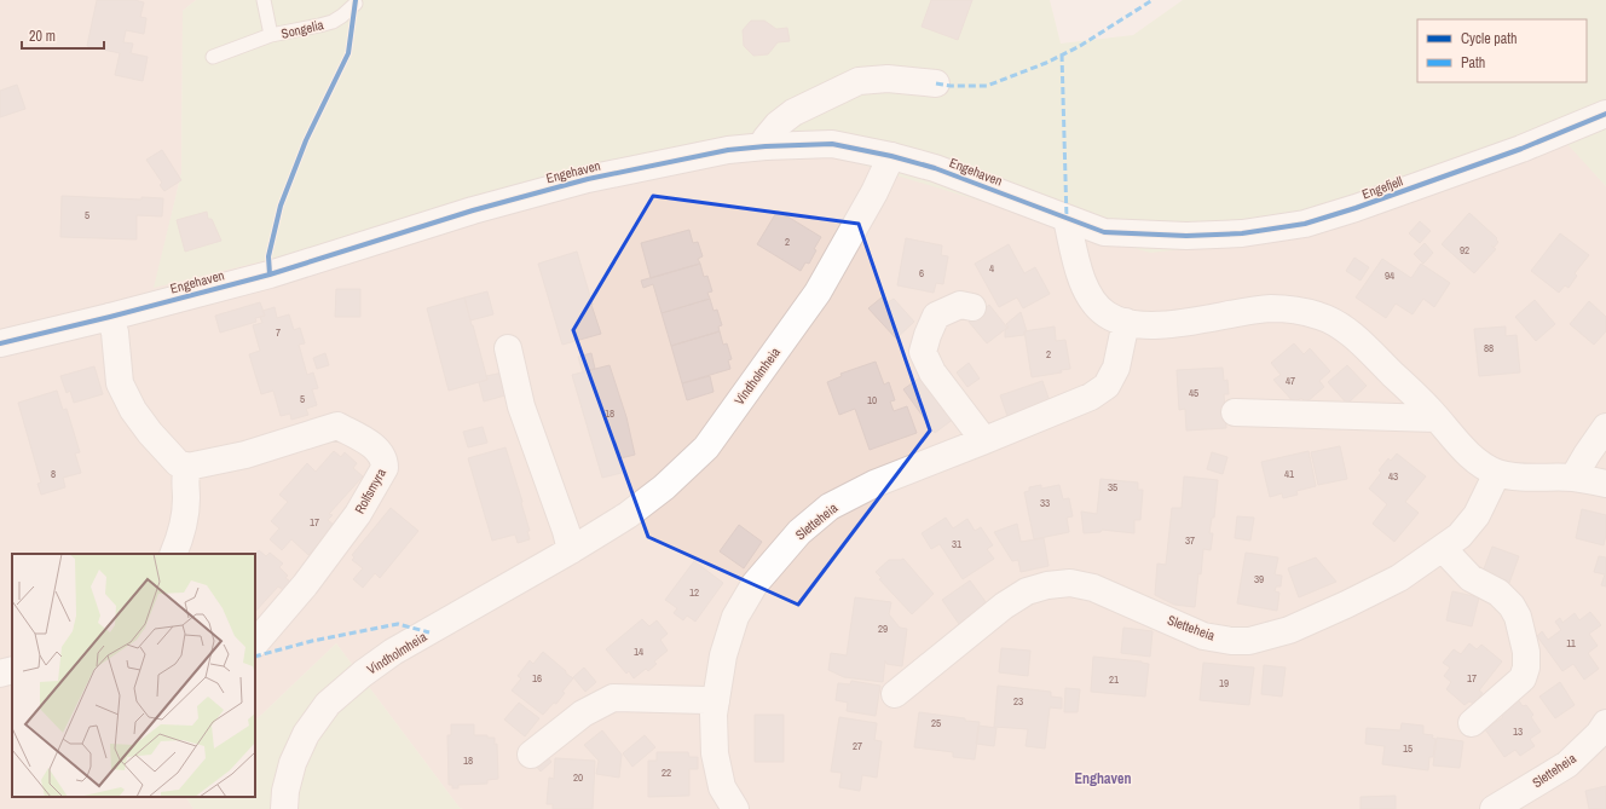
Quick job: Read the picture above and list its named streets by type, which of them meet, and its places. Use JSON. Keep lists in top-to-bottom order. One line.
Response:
{"streets":{"street":["Engehaven","Engefjell","Vindholmheia","Rolfsmyra","Sletteheia"],"lane":["Songelia"]},"crossings":[["Engehaven","Engefjell"],["Engehaven","Vindholmheia"]],"districts":["Enghaven"],"house_numbers":["5","2","92","4","6","94","7","88","2","47","45","5","10","18","8","41","43","35","33","17","37","31","39","12","29","11","14","16","17","21","19","23","25","13","27","15","18","22","20"],"legend":["Cycle path","Path"],"scale_bar":"20 m"}
